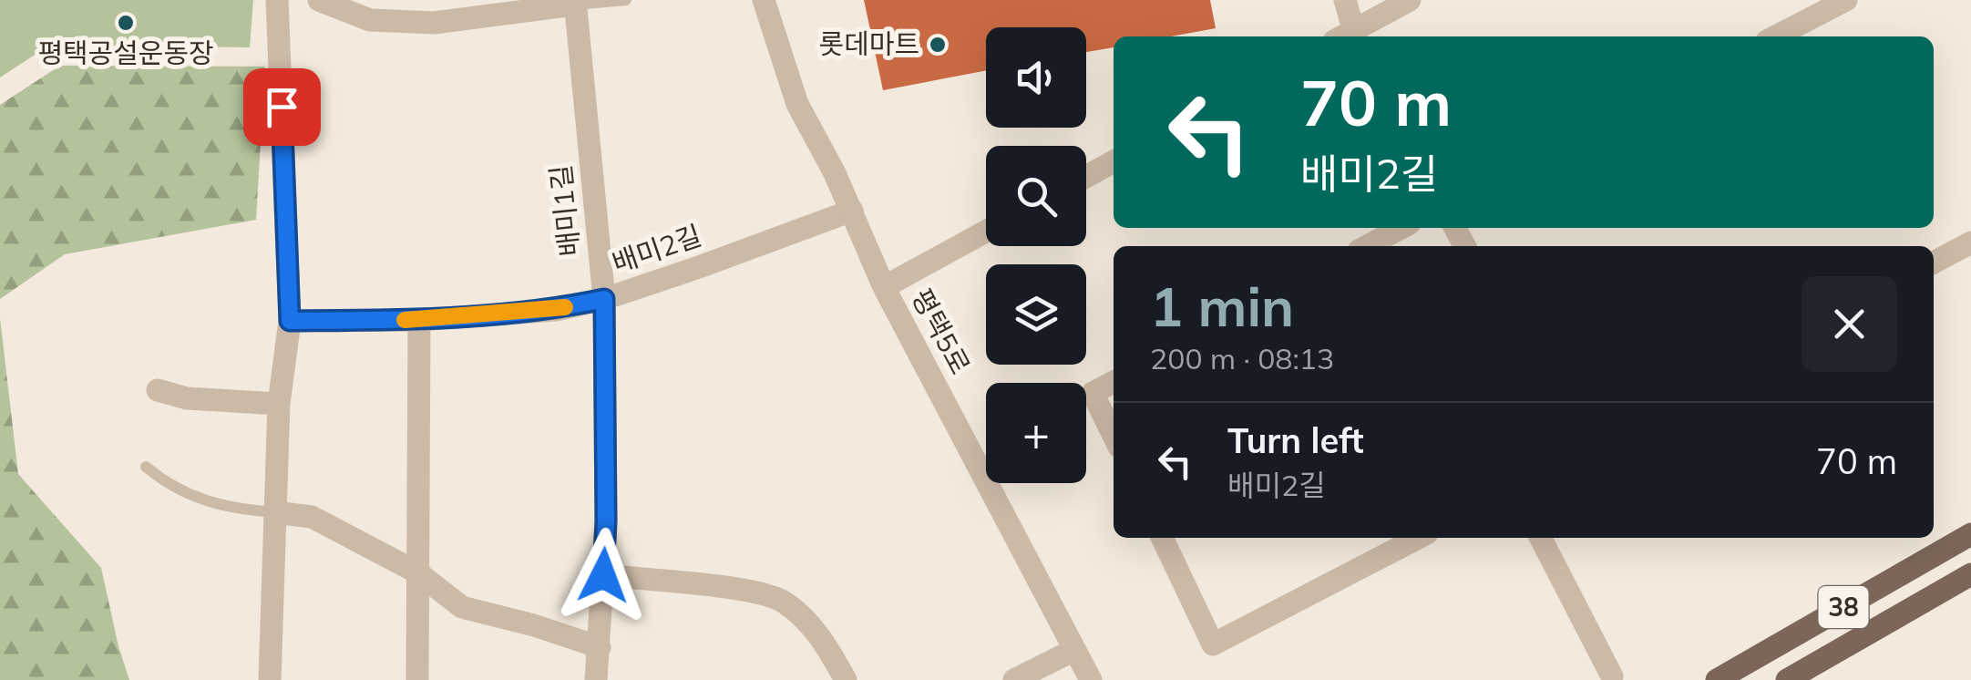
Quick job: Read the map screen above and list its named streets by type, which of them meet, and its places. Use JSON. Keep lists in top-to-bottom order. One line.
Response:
{"streets":{"main road":["38"],"street":["배미1길","배미2길","평택5로"]},"crossings":[["배미1길","배미2길"],["배미2길","평택5로"]],"places":["평택공설운동장","롯데마트"],"page":{"map_buttons":"+","turn":["70 m","배미2길"],"heading":["1 min","200 m · 08:13"],"list":[{"name":"Turn left","note":"배미2길","value":"70 m"}]}}
